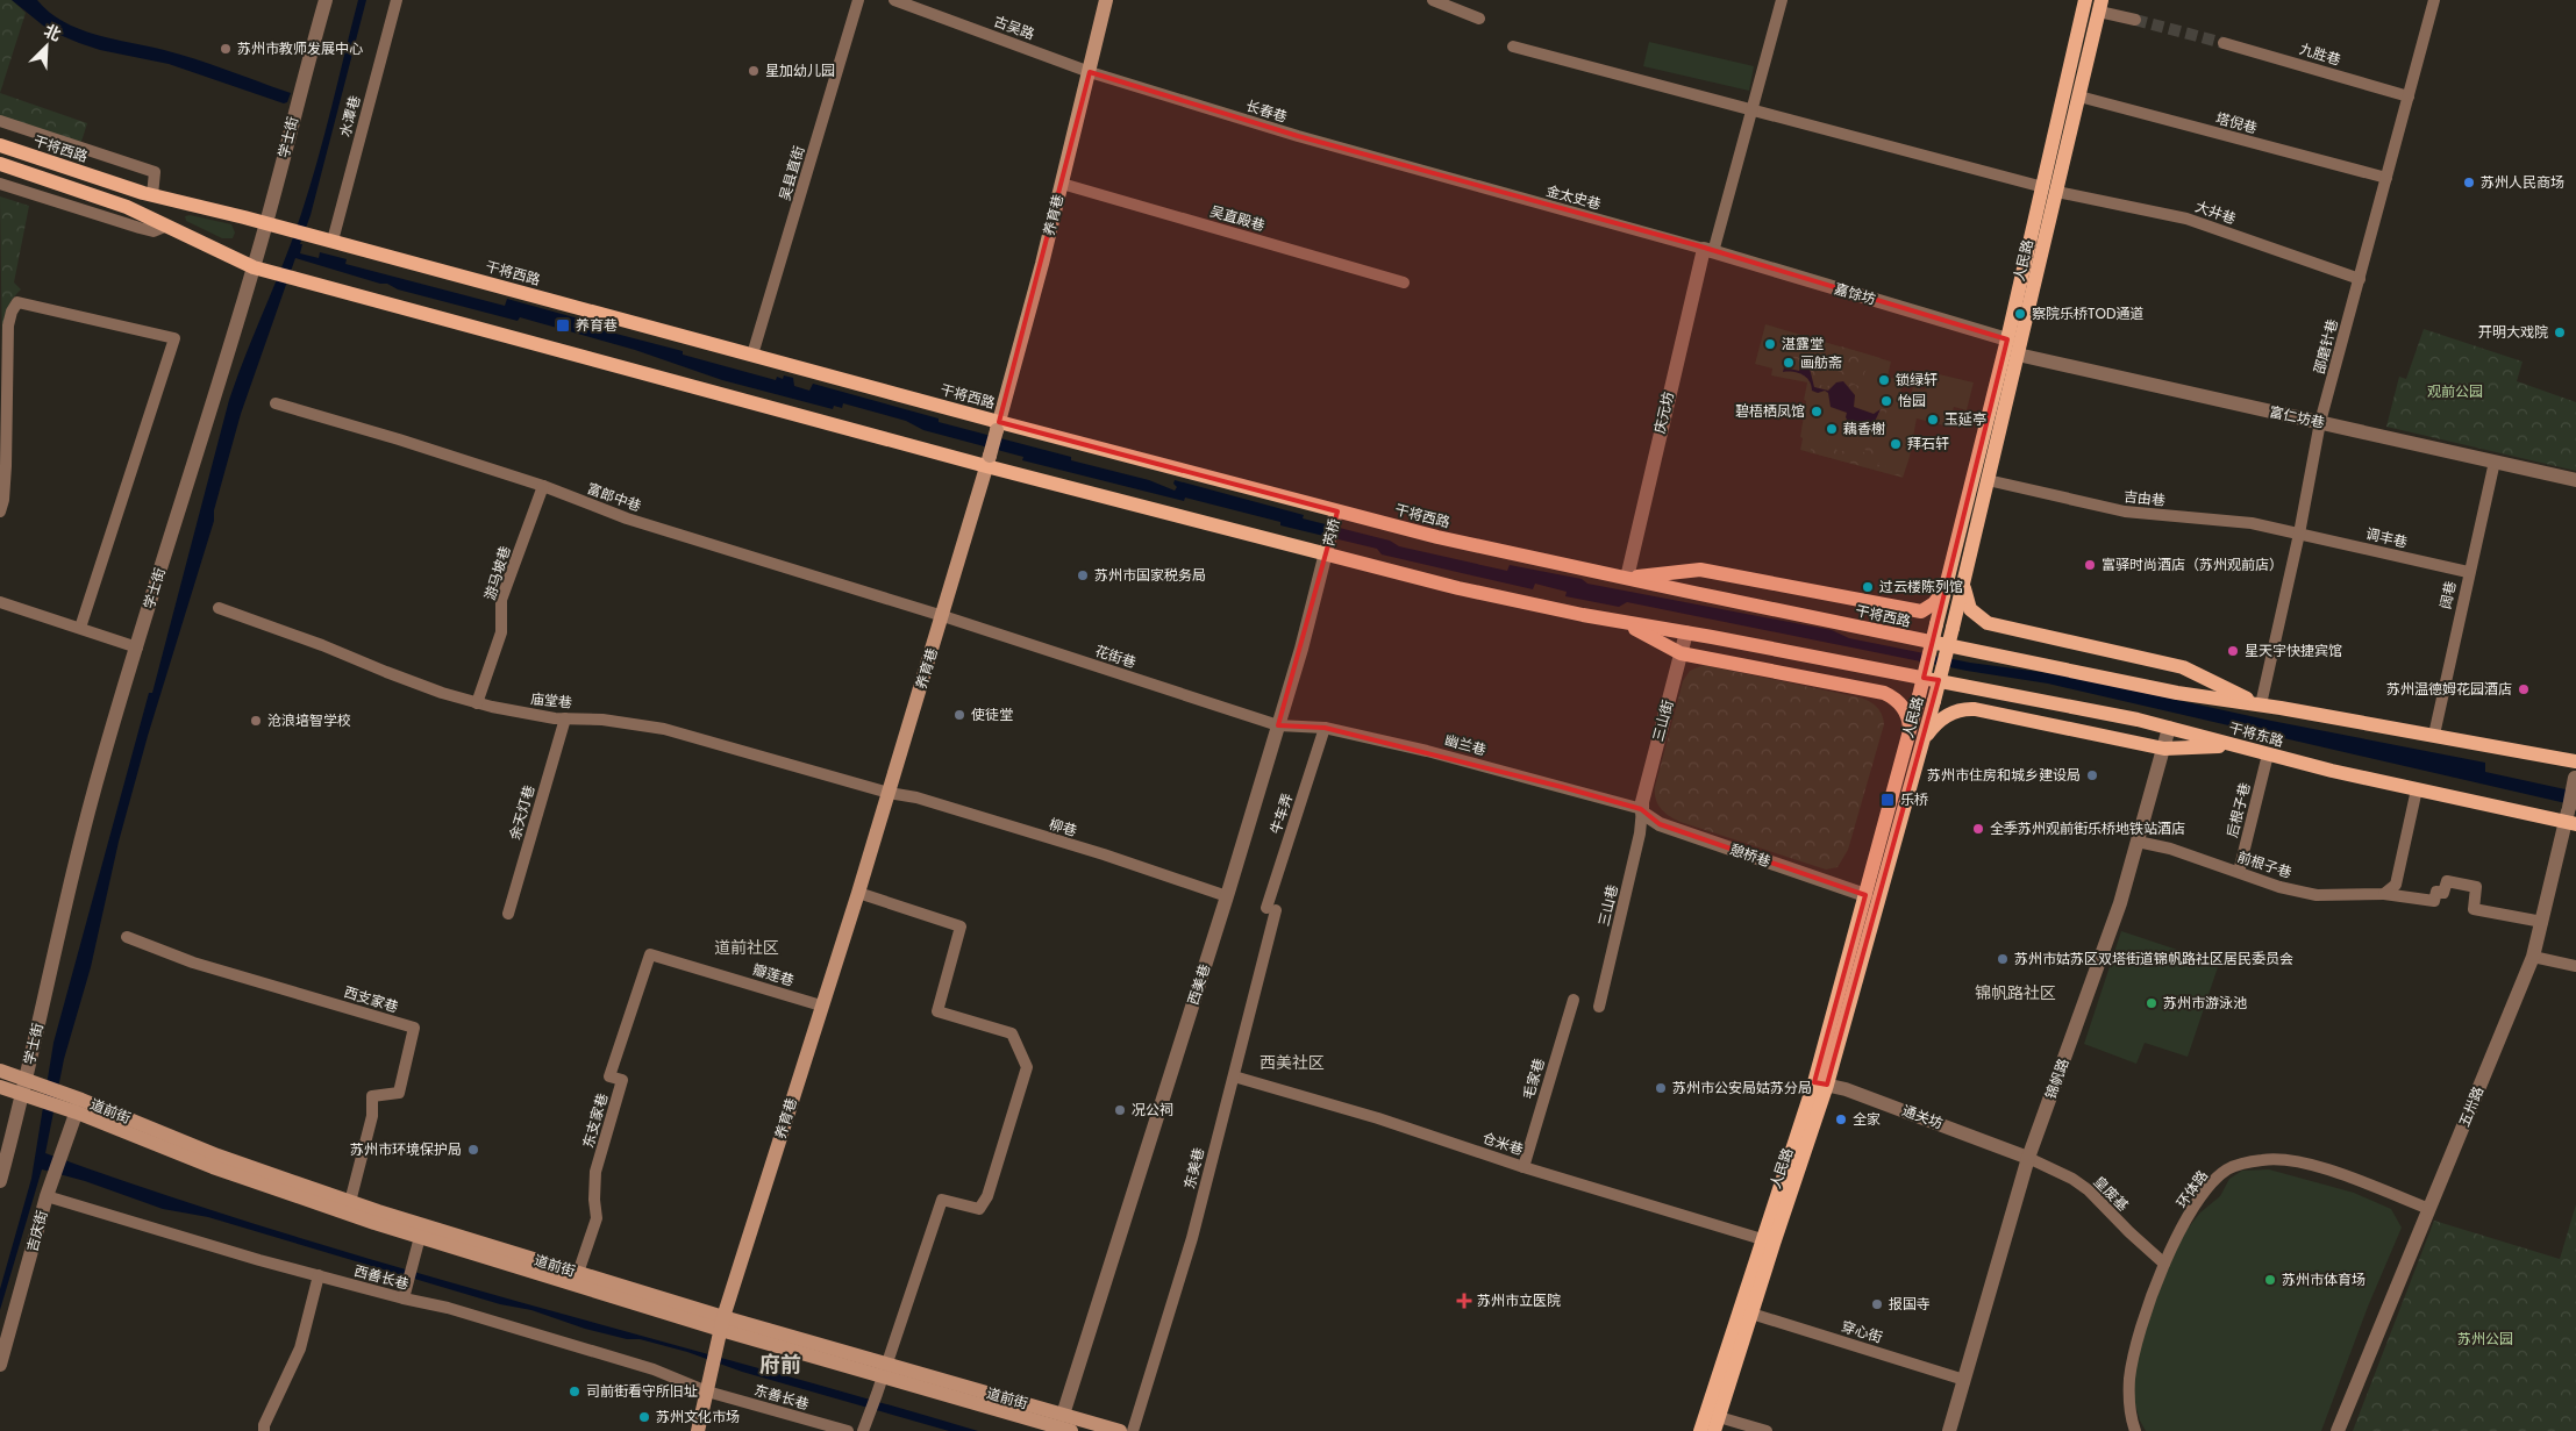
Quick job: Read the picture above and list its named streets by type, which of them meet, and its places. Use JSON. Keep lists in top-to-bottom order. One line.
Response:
{"streets":{"main road":["干将西路","养育巷","人民路","干将东路","道前街"],"street":["古吴路","九胜巷","长春巷","水潭巷","塔倪巷","学士街","吴县直街","金太史巷","大井巷","吴直殿巷","嘉馀坊","邵磨针巷","庆元坊","富仁坊巷","富郎中巷","吉由巷","芮桥","调丰巷","游马坡巷","阔巷","花街巷","庙堂巷","三山街","幽兰巷","后根子巷","余天灯巷","牛车弄","柳巷","憩桥巷","前根子巷","三山巷","瓣莲巷","西美巷","西支家巷","毛家巷","锦帆路","五卅路","通关坊","东支家巷","仓米巷","东美巷","环体路","皇废基","吉庆街","西善长巷","穿心街","东善长巷"]},"crossings":[["古吴路","长春巷"],["古吴路","养育巷"],["九胜巷","邵磨针巷"],["长春巷","金太史巷"],["长春巷","养育巷"],["水潭巷","干将西路"],["塔倪巷","人民路"],["塔倪巷","邵磨针巷"],["学士街","干将西路"],["学士街","道前街"],["干将西路","吴县直街"],["干将西路","养育巷"],["干将西路","庆元坊"],["干将西路","芮桥"],["干将西路","干将东路"],["金太史巷","嘉馀坊"],["金太史巷","庆元坊"],["大井巷","人民路"],["大井巷","邵磨针巷"],["养育巷","吴直殿巷"],["养育巷","富郎中巷"],["养育巷","花街巷"],["养育巷","庙堂巷"],["养育巷","柳巷"],["养育巷","瓣莲巷"],["养育巷","道前街"],["养育巷","西善长巷"],["养育巷","东善长巷"],["人民路","嘉馀坊"],["人民路","富仁坊巷"],["人民路","吉由巷"],["人民路","憩桥巷"],["人民路","通关坊"],["人民路","仓米巷"],["人民路","穿心街"],["嘉馀坊","庆元坊"],["邵磨针巷","富仁坊巷"],["邵磨针巷","吉由巷"],["邵磨针巷","调丰巷"],["邵磨针巷","干将东路"],["富仁坊巷","阔巷"],["富郎中巷","游马坡巷"],["富郎中巷","花街巷"],["吉由巷","调丰巷"],["芮桥","西美巷"],["调丰巷","阔巷"],["游马坡巷","庙堂巷"],["阔巷","干将东路"],["花街巷","幽兰巷"],["花街巷","西美巷"],["庙堂巷","余天灯巷"],["庙堂巷","柳巷"],["三山街","干将东路"],["三山街","幽兰巷"],["三山街","憩桥巷"],["三山街","三山巷"],["干将东路","后根子巷"],["干将东路","锦帆路"],["干将东路","五卅路"],["幽兰巷","牛车弄"],["幽兰巷","憩桥巷"],["幽兰巷","三山巷"],["幽兰巷","西美巷"],["后根子巷","前根子巷"],["牛车弄","东美巷"],["柳巷","西美巷"],["憩桥巷","三山巷"],["前根子巷","锦帆路"],["前根子巷","五卅路"],["瓣莲巷","东支家巷"],["西美巷","道前街"],["西支家巷","道前街"],["毛家巷","仓米巷"],["锦帆路","通关坊"],["锦帆路","皇废基"],["锦帆路","穿心街"],["五卅路","环体路"],["道前街","东支家巷"],["道前街","吉庆街"],["通关坊","皇废基"],["仓米巷","东美巷"],["环体路","皇废基"],["吉庆街","西善长巷"],["西善长巷","东善长巷"]],"districts":["道前社区","锦帆路社区","西美社区","府前"],"parks":["观前公园","苏州公园"],"places":{"other":["苏州市教师发展中心","星加幼儿园","苏州人民商场","察院乐桥TOD通道","开明大戏院","湛露堂","画舫斋","锁绿轩","怡园","碧梧栖凤馆","玉延亭","藕香榭","拜石轩","富驿时尚酒店（苏州观前店）","苏州市国家税务局","过云楼陈列馆","星天宇快捷宾馆","苏州温德姆花园酒店","使徒堂","沧浪培智学校","苏州市住房和城乡建设局","全季苏州观前街乐桥地铁站酒店","苏州市姑苏区双塔街道锦帆路社区居民委员会","苏州市游泳池","苏州市公安局姑苏分局","况公祠","全家","苏州市环境保护局","苏州市体育场","报国寺","司前街看守所旧址","苏州文化市场"],"transit":["养育巷","乐桥"],"health":["苏州市立医院"]},"north":"top right"}
